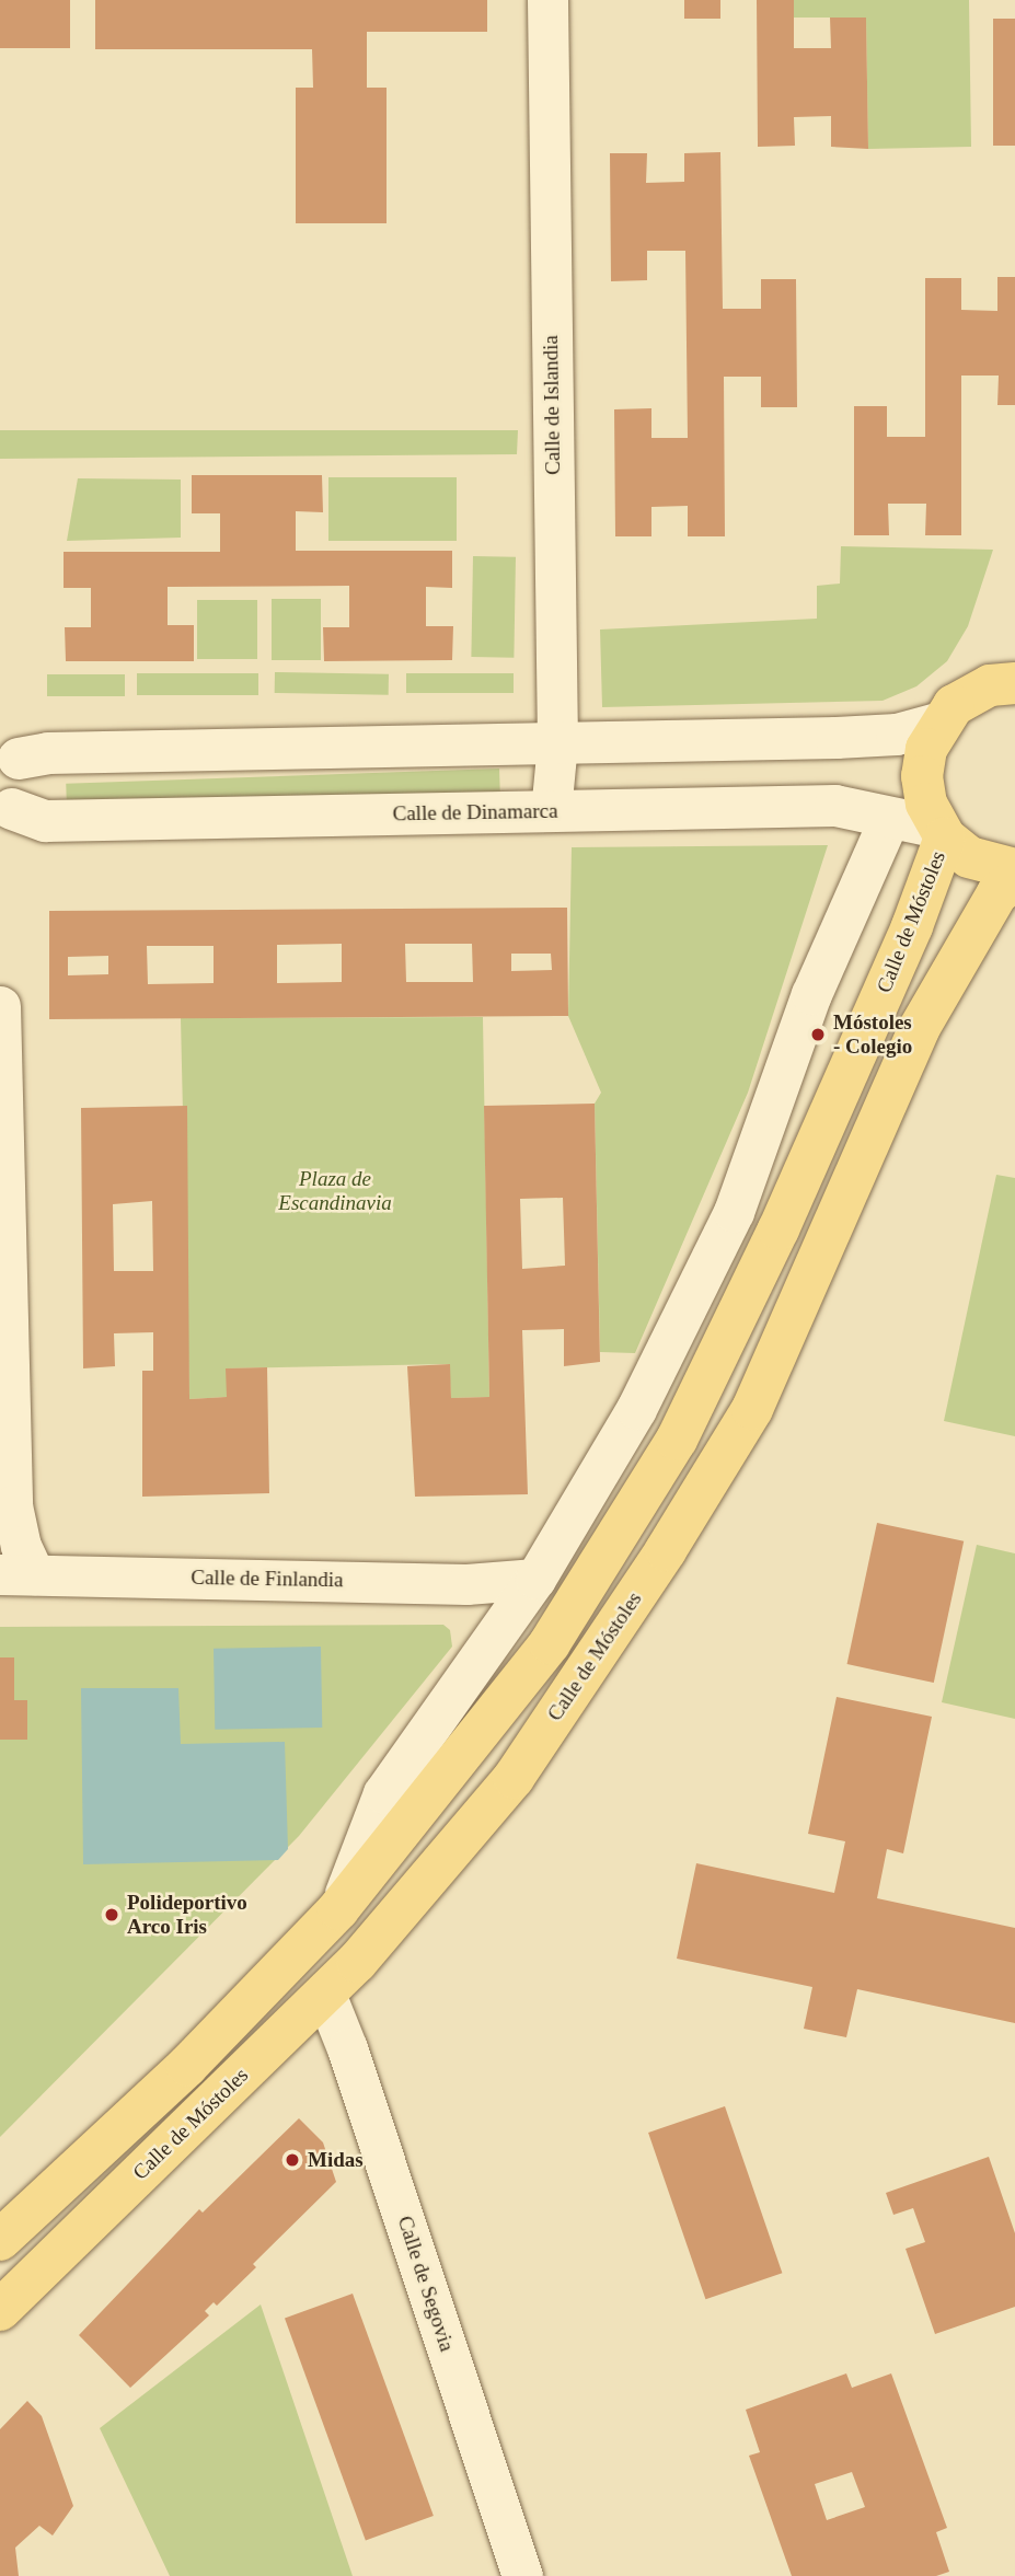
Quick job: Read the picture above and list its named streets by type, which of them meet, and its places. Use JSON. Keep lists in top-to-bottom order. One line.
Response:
{"streets":{"main road":["Calle de Móstoles"],"street":["Calle de Islandia","Calle de Dinamarca","Calle de Finlandia","Calle de Segovia"]},"crossings":[["Calle de Islandia","Calle de Dinamarca"],["Calle de Dinamarca","Calle de Móstoles"],["Calle de Móstoles","Calle de Finlandia"],["Calle de Móstoles","Calle de Segovia"]],"parks":["Plaza de Escandinavia"],"places":["Móstoles - Colegio","Polideportivo Arco Iris","Midas"]}
